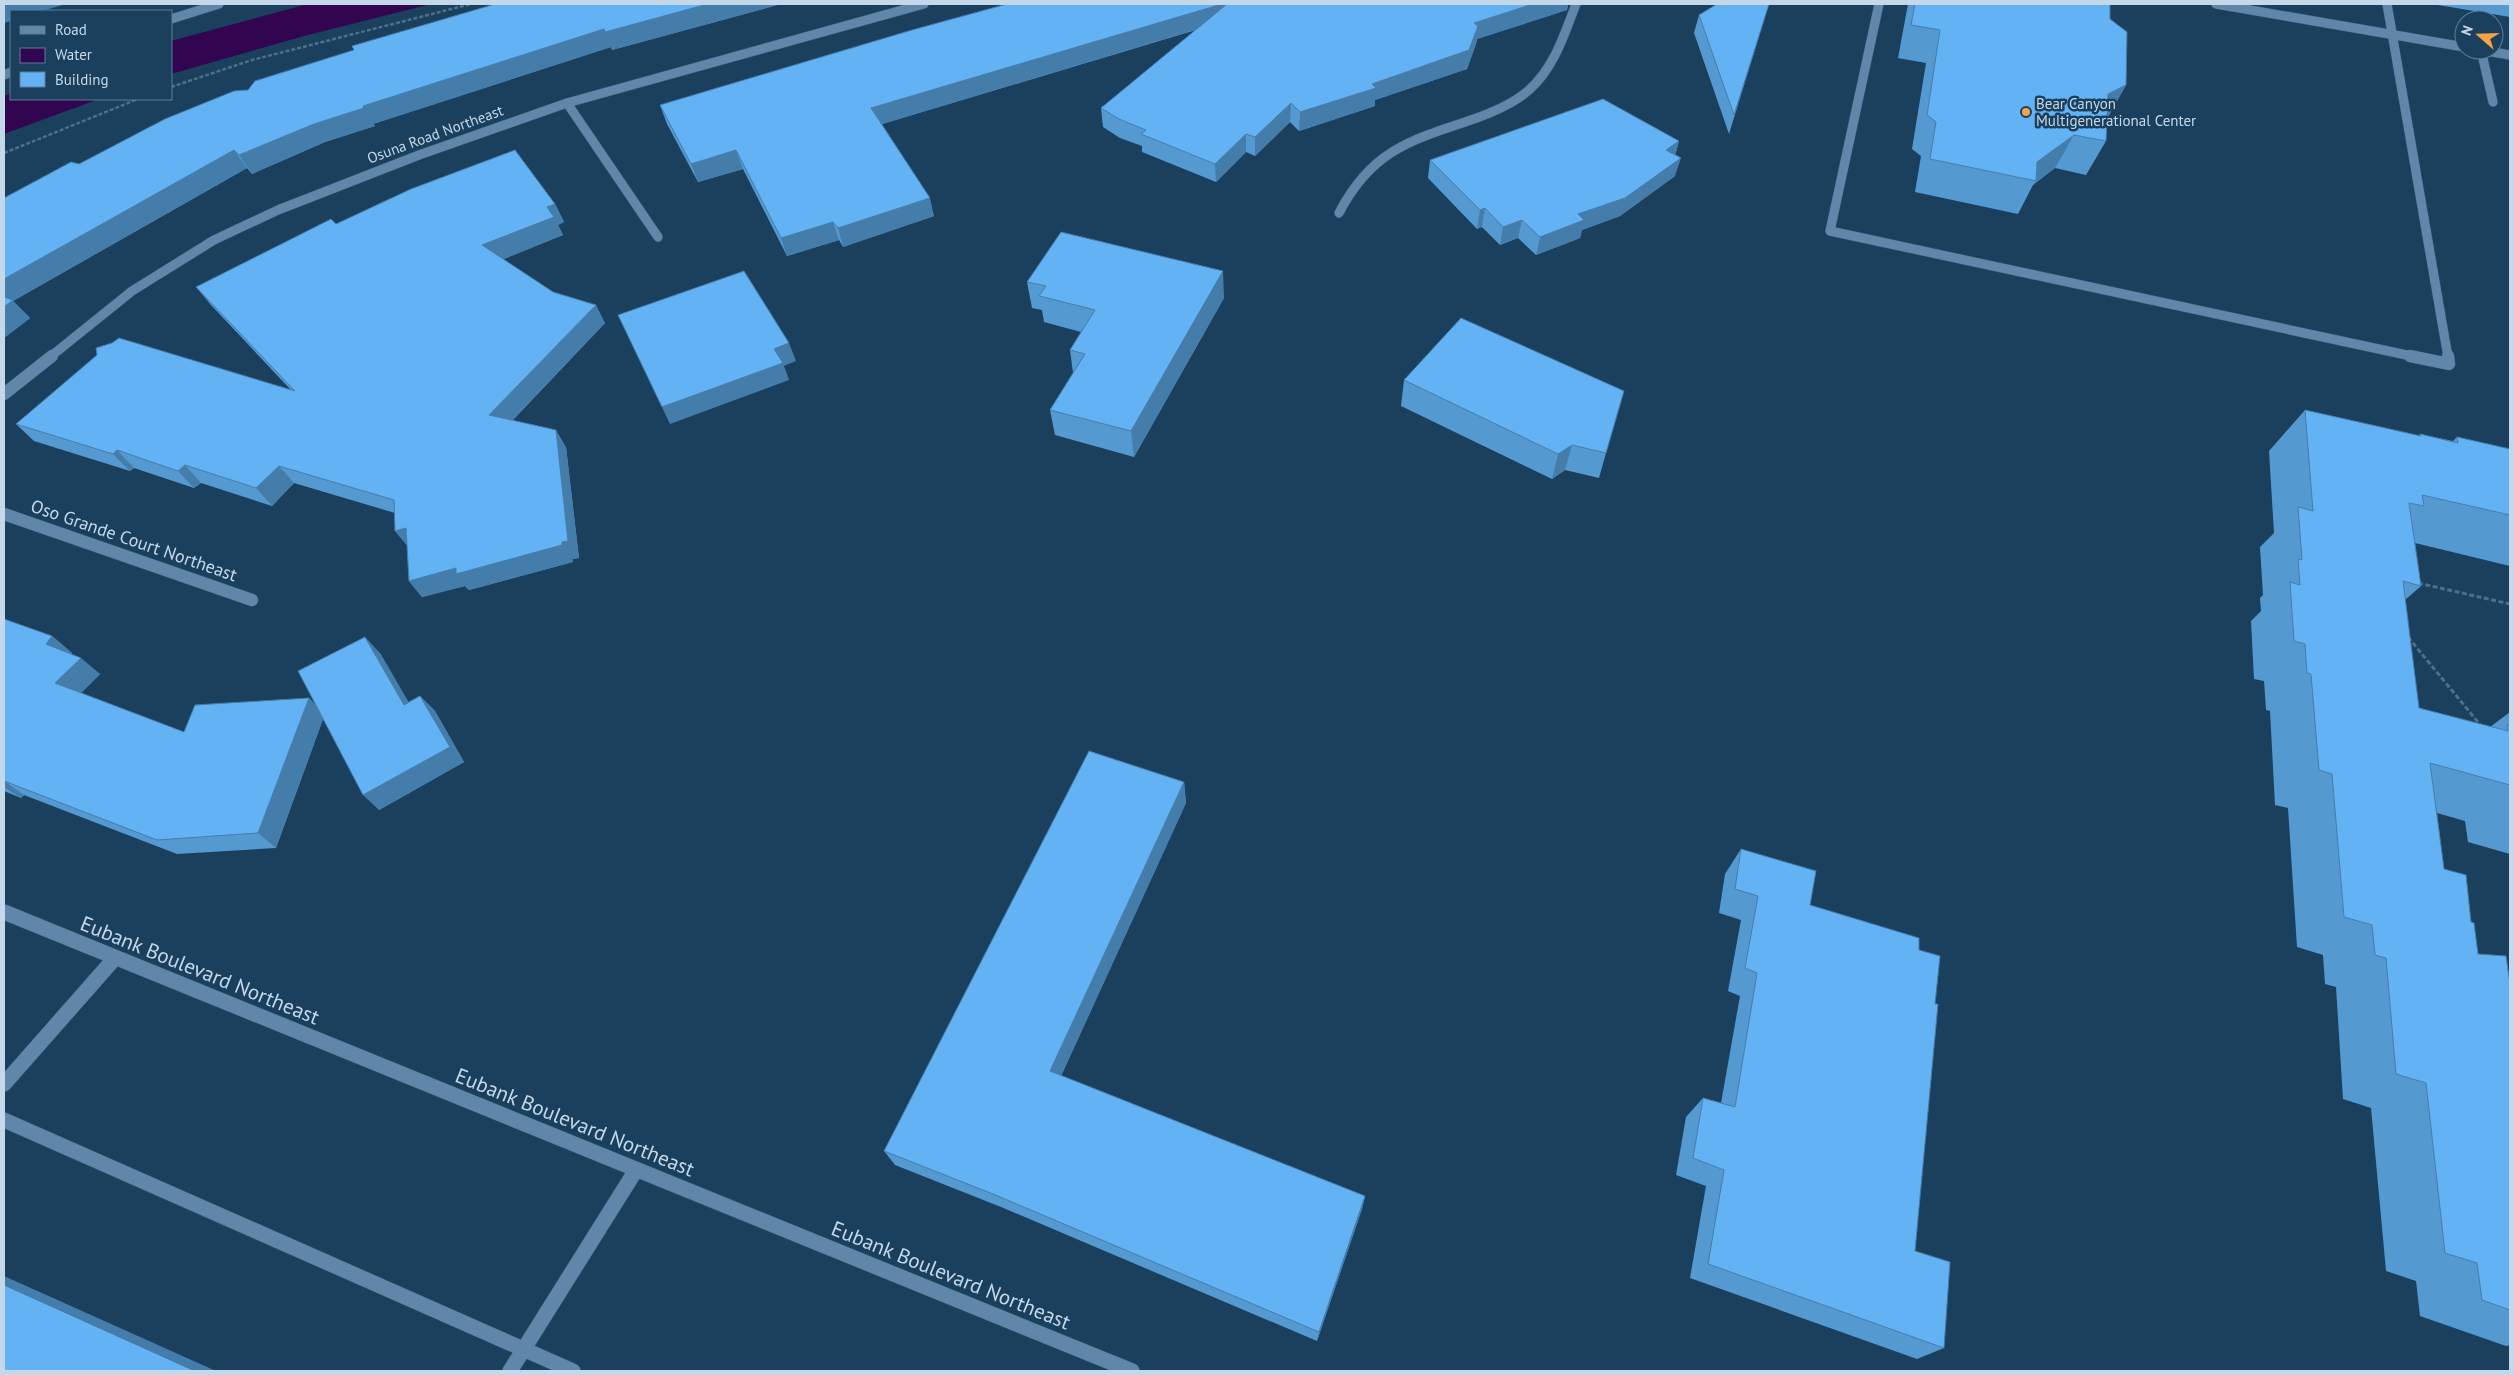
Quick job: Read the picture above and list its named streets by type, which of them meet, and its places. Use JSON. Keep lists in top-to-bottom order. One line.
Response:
{"streets":{"street":["Osuna Road Northeast","Oso Grande Court Northeast","Eubank Boulevard Northeast"]},"places":["Bear Canyon Multigenerational Center"],"legend":["Road","Water","Building"],"north":"left"}
